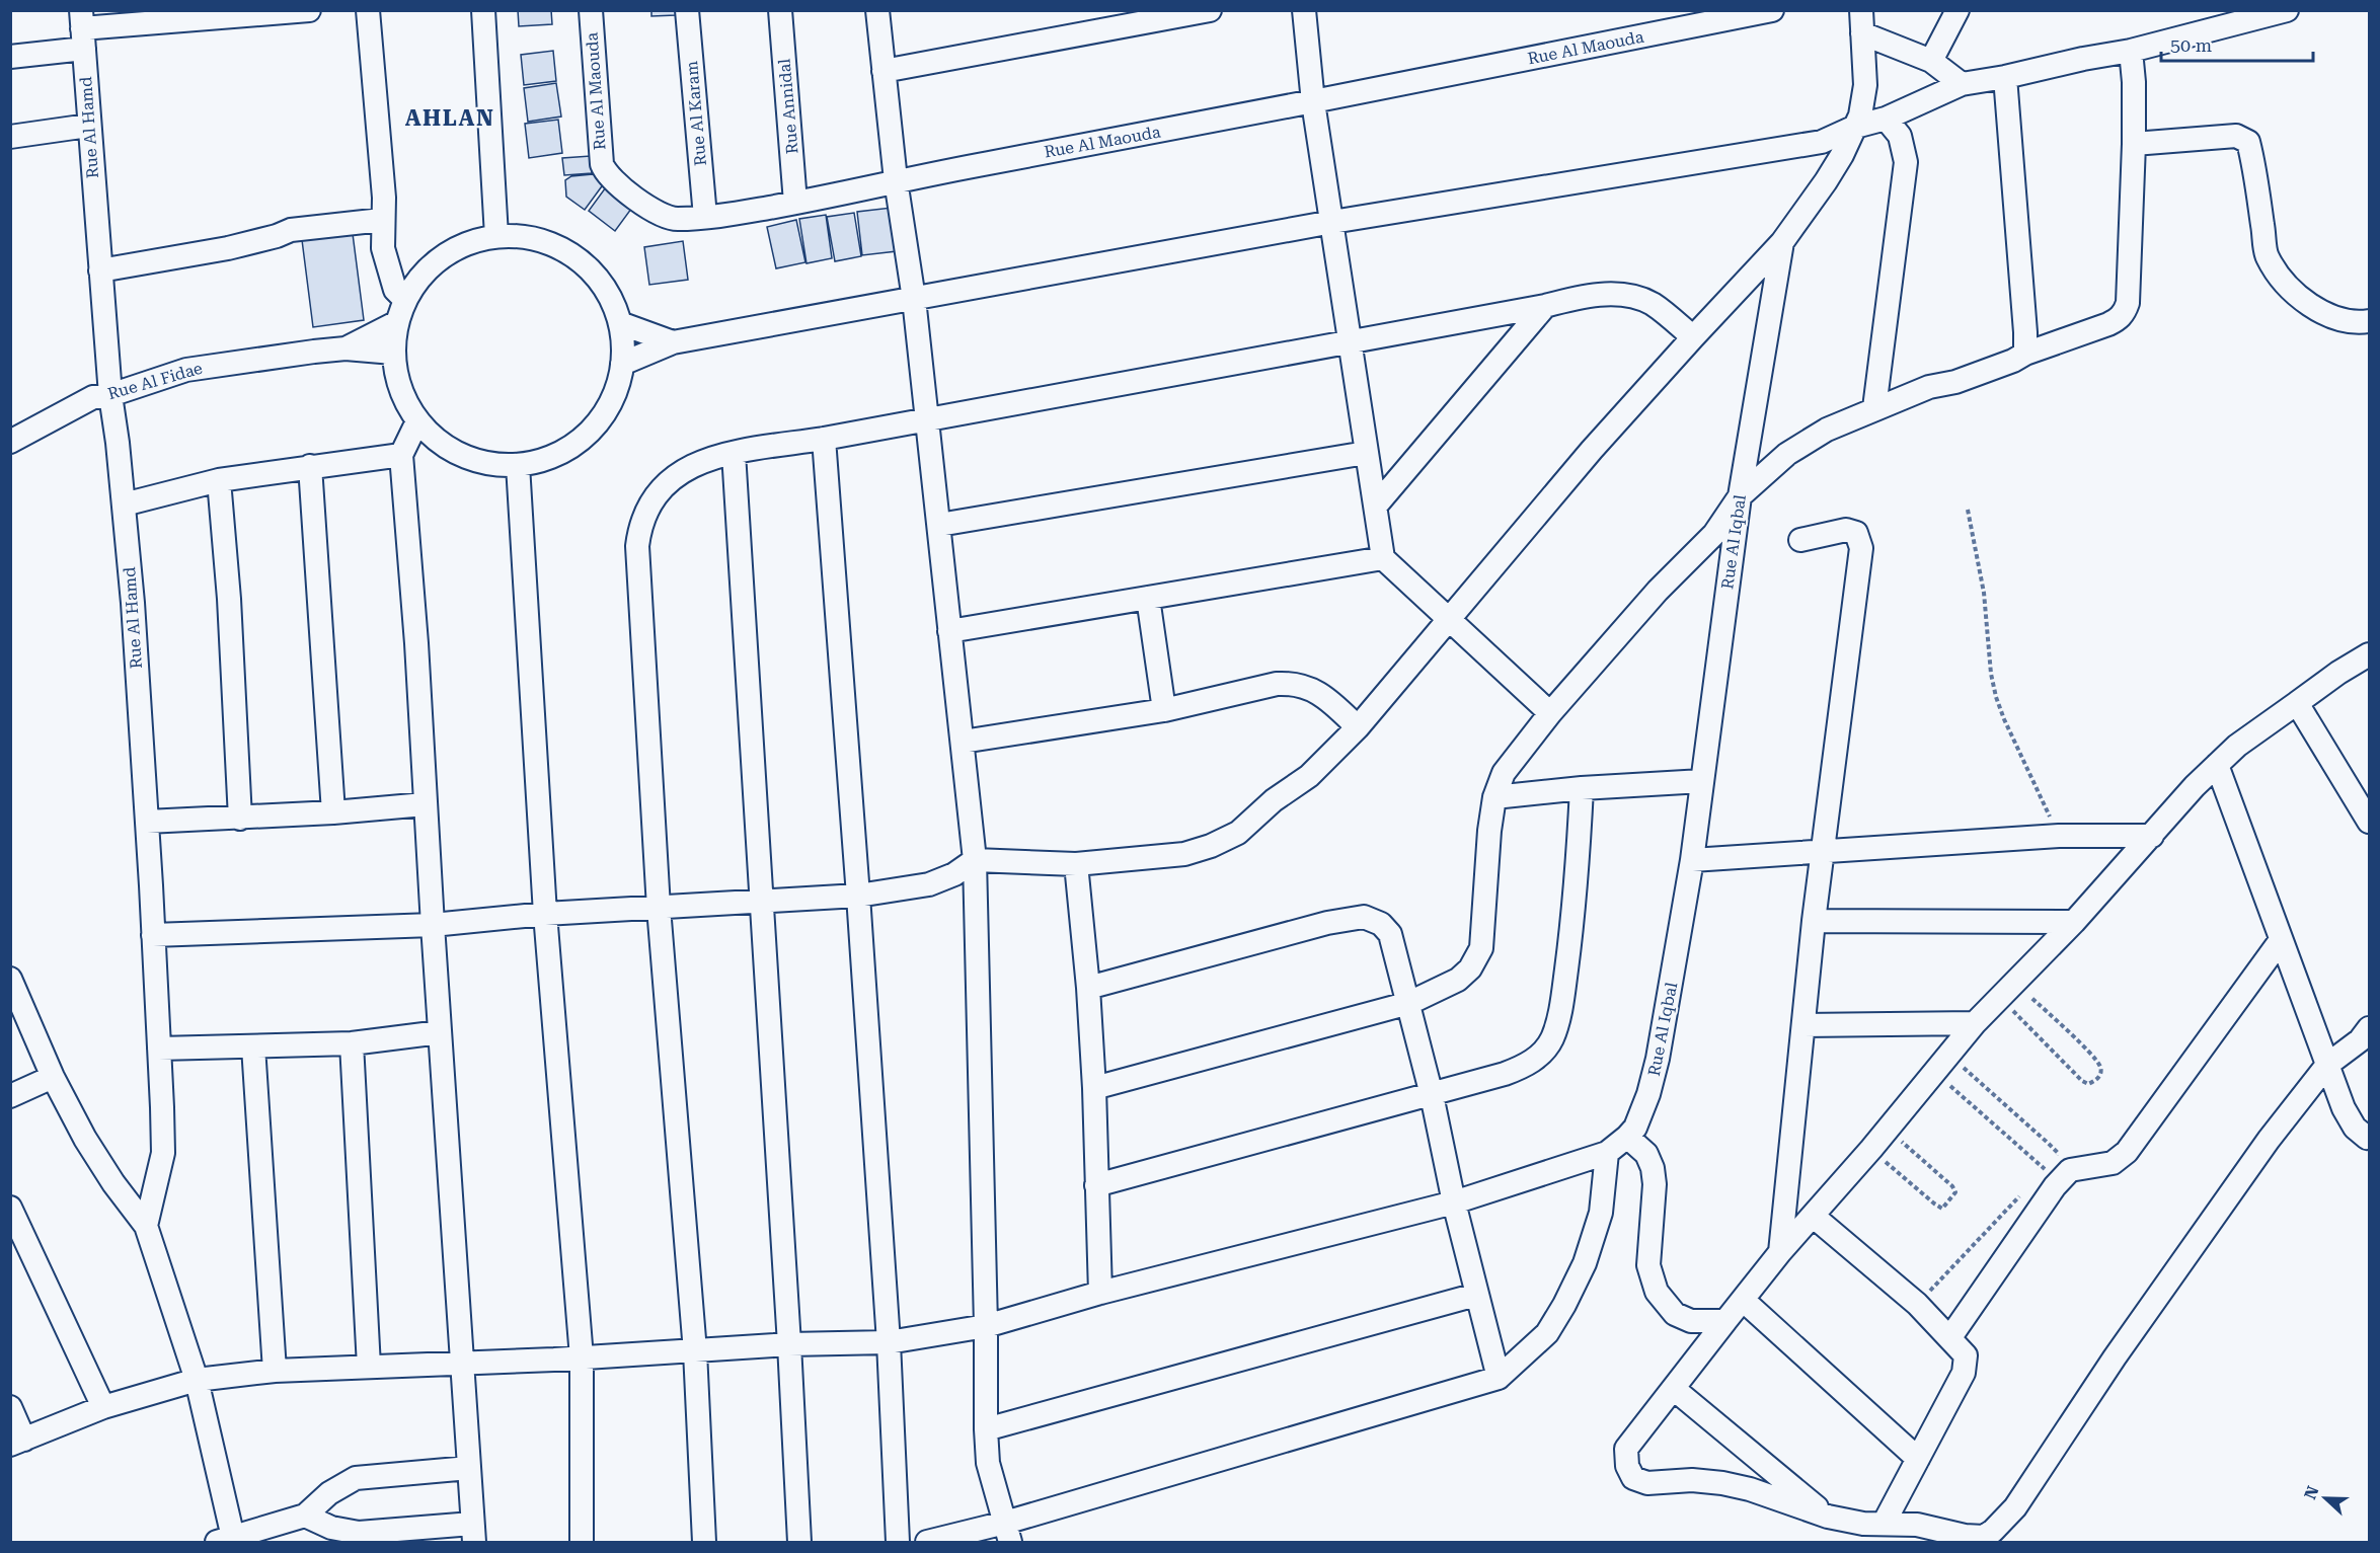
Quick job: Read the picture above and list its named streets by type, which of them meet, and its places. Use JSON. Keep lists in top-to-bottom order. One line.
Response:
{"streets":{"street":["Rue Al Maouda","Rue Annidal","Rue Al Karam","Rue Al Hamd","Rue Al Fidae","Rue Al Iqbal"]},"crossings":[["Rue Al Maouda","Rue Annidal"],["Rue Al Maouda","Rue Al Karam"],["Rue Al Hamd","Rue Al Fidae"]],"districts":["AHLAN"],"scale_bar":"50 m","north":"left"}
